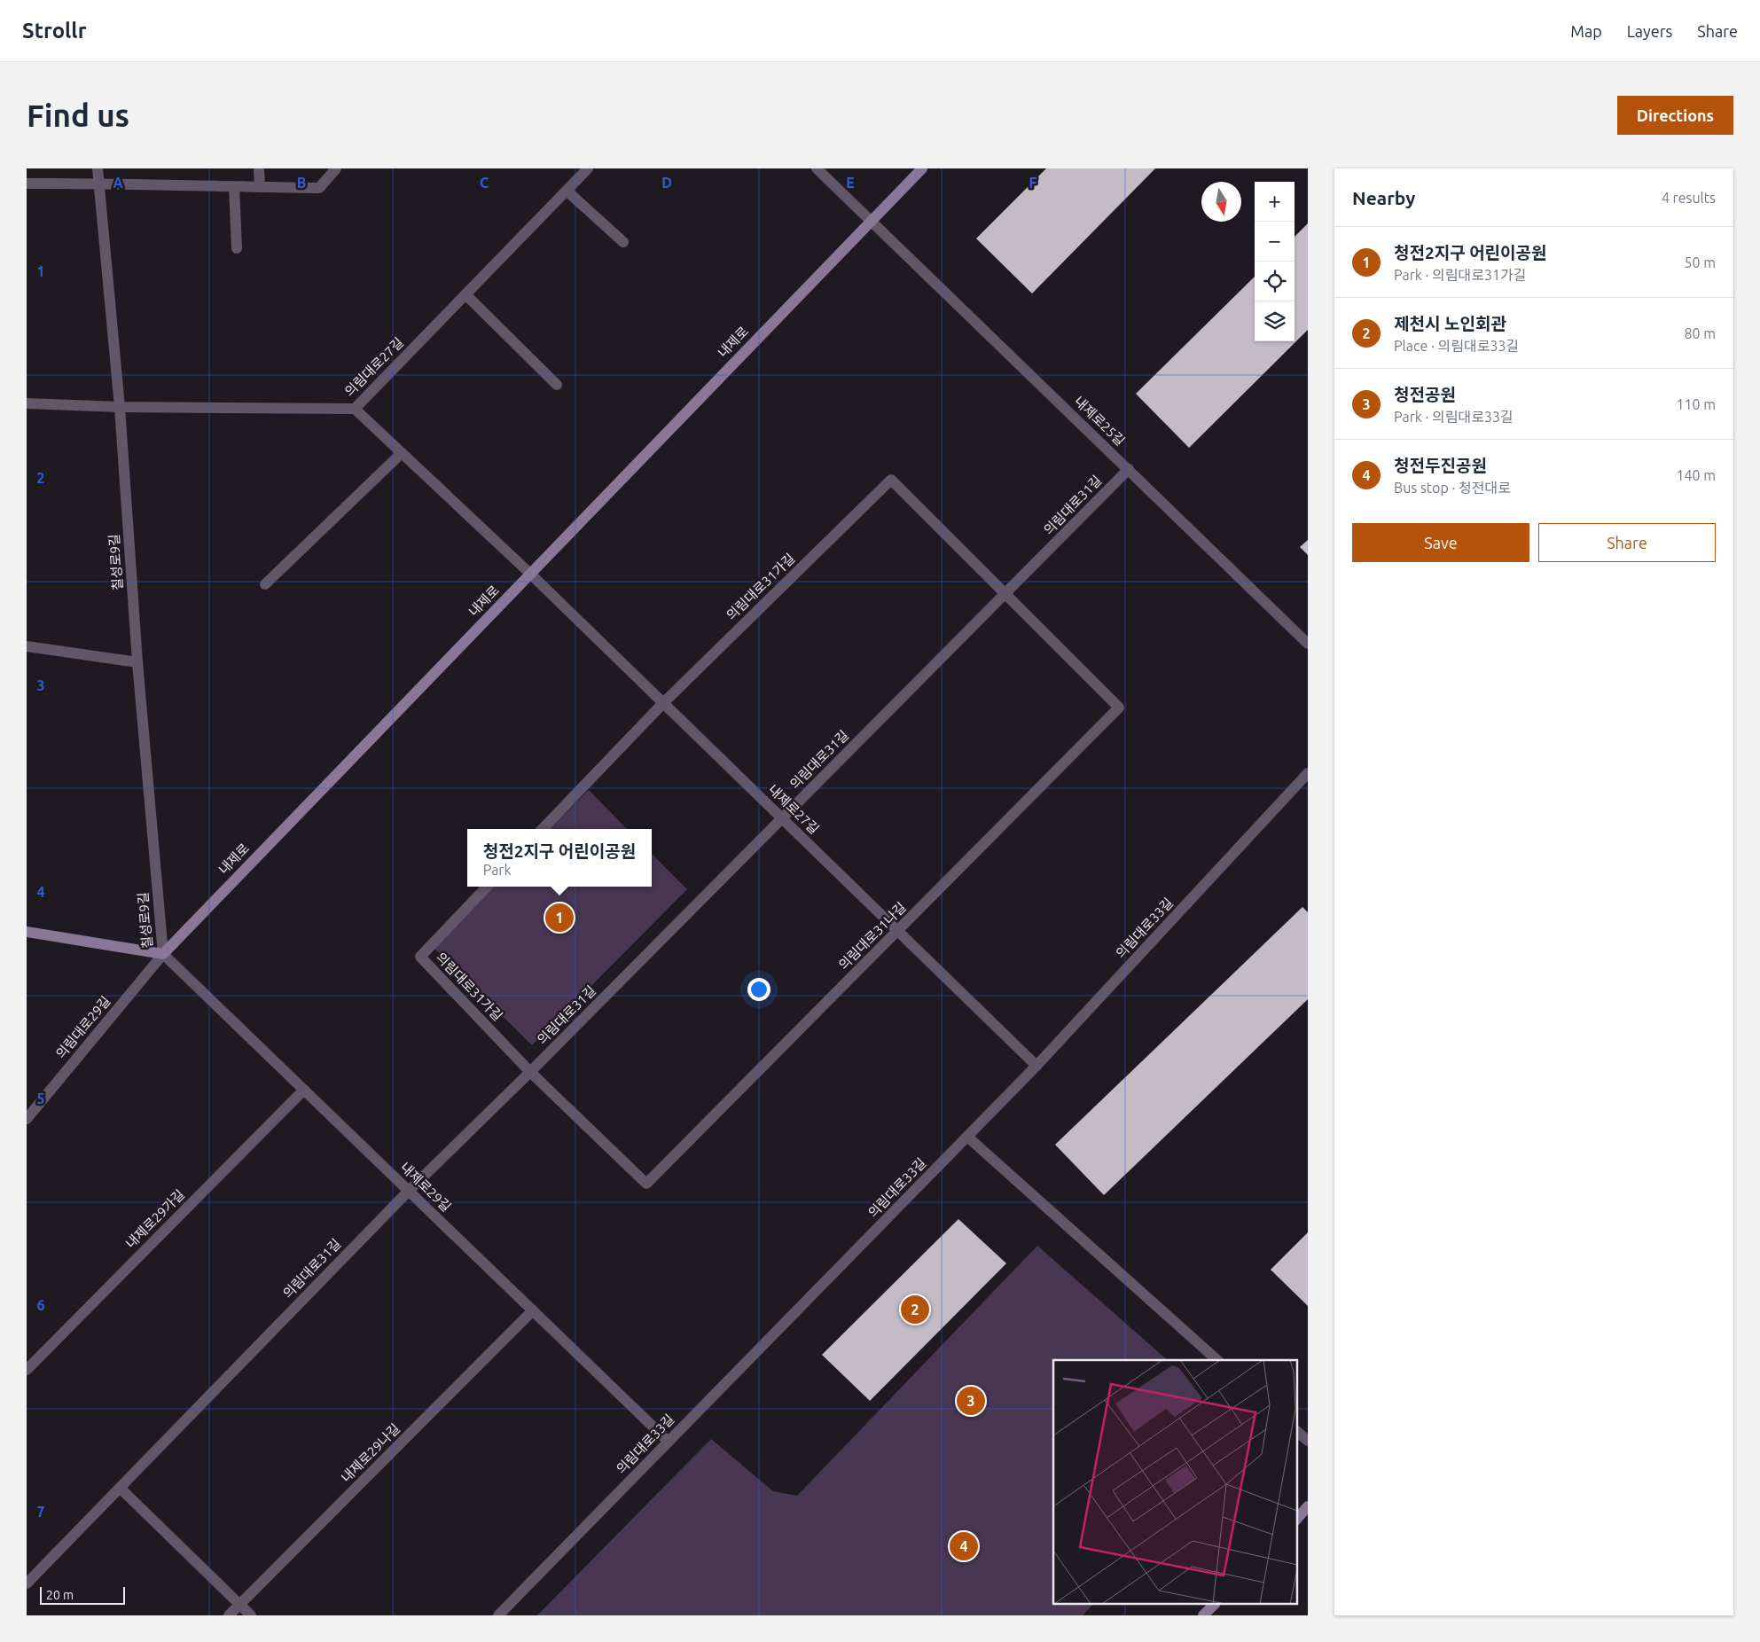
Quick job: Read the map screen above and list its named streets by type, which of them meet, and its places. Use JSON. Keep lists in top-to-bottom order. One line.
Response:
{"streets":{"street":["내제로","의림대로27길","내제로25길","의림대로31길","칠성로9길","의림대로31가길","내제로27길","의림대로33길","의림대로31나길","의림대로29길","내제로29길","내제로29가길","내제로29나길"]},"crossings":[["내제로","내제로25길"],["내제로","칠성로9길"],["내제로","내제로27길"],["내제로","의림대로29길"],["내제로","내제로29길"],["의림대로27길","칠성로9길"],["의림대로27길","내제로27길"],["내제로25길","의림대로31길"],["의림대로31길","의림대로31가길"],["의림대로31길","내제로27길"],["의림대로31길","의림대로31나길"],["의림대로31길","내제로29길"],["칠성로9길","의림대로29길"],["칠성로9길","내제로29길"],["의림대로31가길","내제로27길"],["의림대로31가길","의림대로31나길"],["내제로27길","의림대로33길"],["내제로27길","의림대로31나길"],["의림대로33길","내제로29길"],["의림대로29길","내제로29길"],["내제로29길","내제로29가길"],["내제로29길","내제로29나길"]],"scale_bar":"20 m","north":"bottom","page":{"header":"Strollr","nav":["Map","Layers","Share"],"buttons":["Directions",["Save","Share"]],"title":"Find us","heading":["Nearby","4 results"],"map_buttons":["+","−"],"list":[{"mark":"1","name":"청전2지구 어린이공원","note":"Park · 의림대로31가길","value":"50 m"},{"mark":"2","name":"제천시 노인회관","note":"Place · 의림대로33길","value":"80 m"},{"mark":"3","name":"청전공원","note":"Park · 의림대로33길","value":"110 m"},{"mark":"4","name":"청전두진공원","note":"Bus stop · 청전대로","value":"140 m"}],"popup":["청전2지구 어린이공원","Park"],"pins":["1","2","3","4"],"scale":"20 m"},"grid":{"columns":["A","B","C","D","E","F"],"rows":["1","2","3","4","5","6","7"]}}
